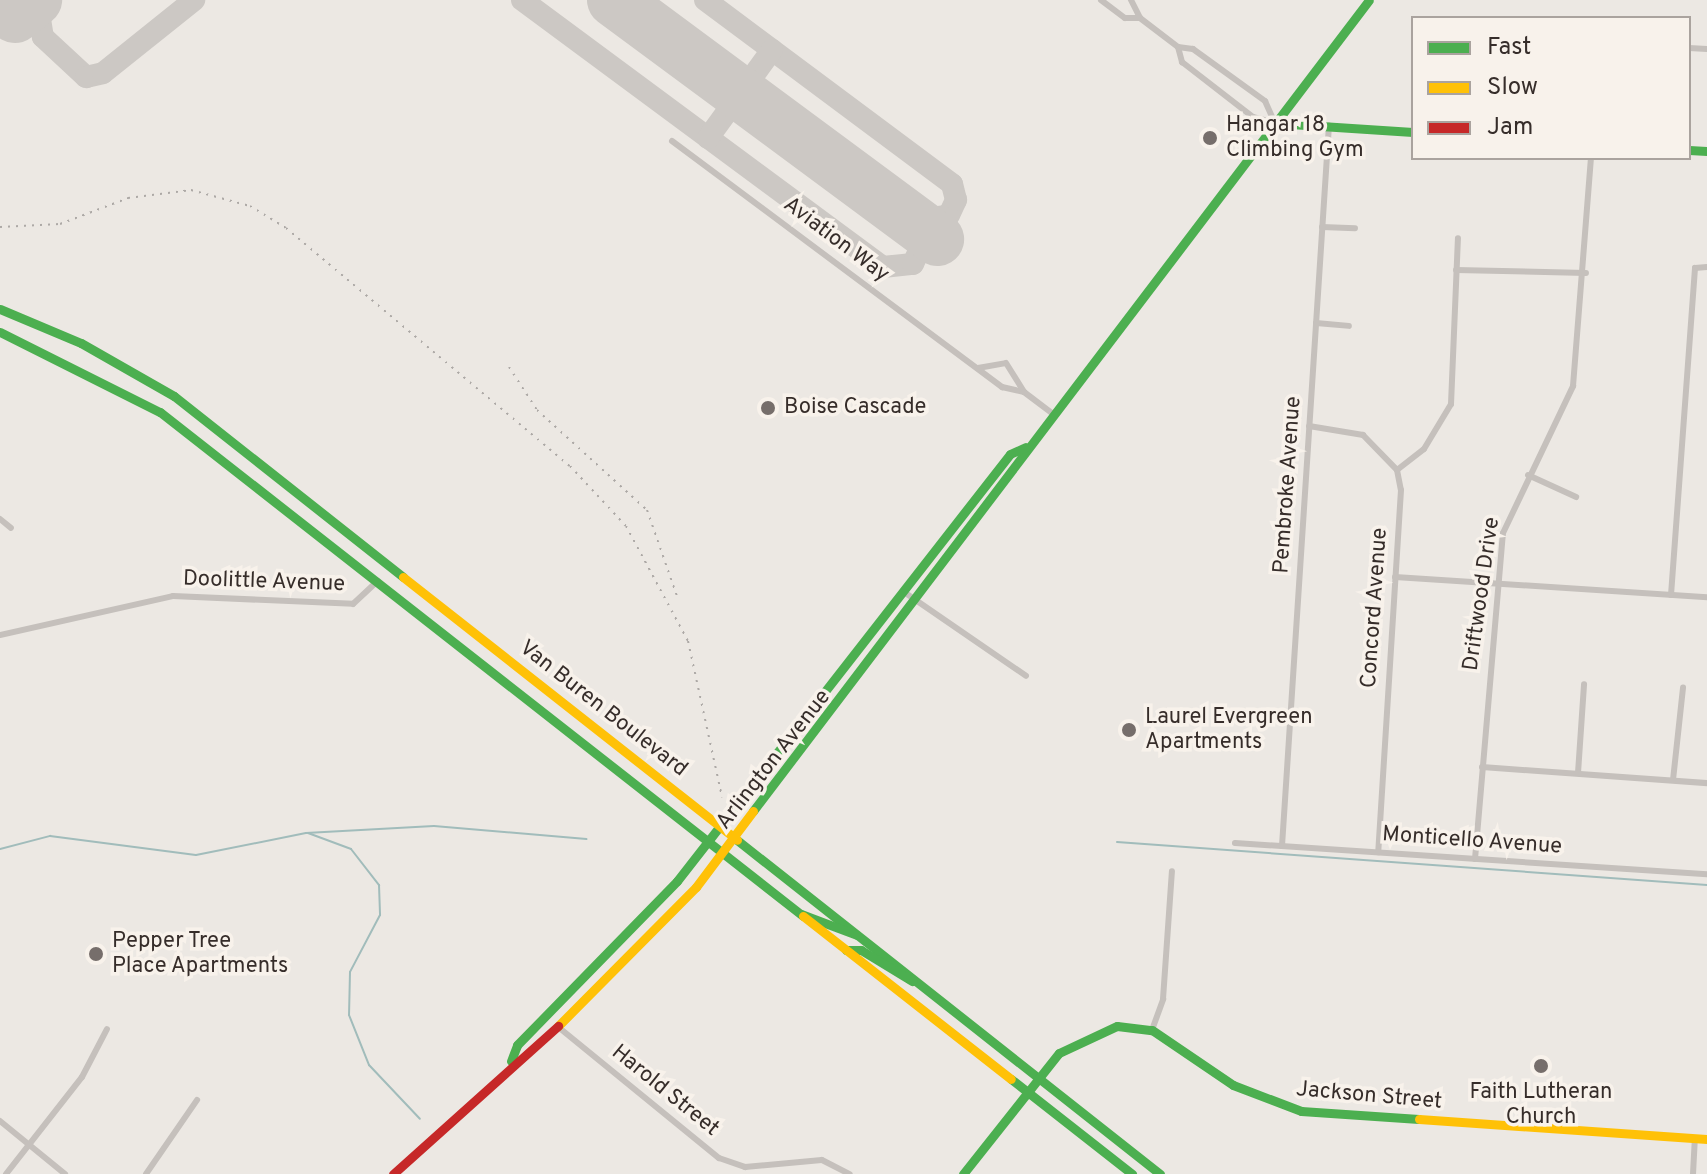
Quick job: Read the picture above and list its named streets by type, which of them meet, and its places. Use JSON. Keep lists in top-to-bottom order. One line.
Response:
{"streets":{"main road":["Van Buren Boulevard","Arlington Avenue","Jackson Street"],"street":["Aviation Way","Pembroke Avenue","Doolittle Avenue","Driftwood Drive","Concord Avenue","Monticello Avenue","Harold Street"]},"crossings":[["Aviation Way","Arlington Avenue"],["Pembroke Avenue","Monticello Avenue"],["Doolittle Avenue","Van Buren Boulevard"],["Driftwood Drive","Monticello Avenue"],["Concord Avenue","Monticello Avenue"],["Van Buren Boulevard","Arlington Avenue"],["Arlington Avenue","Harold Street"]],"places":["Hangar 18 Climbing Gym","Boise Cascade","Laurel Evergreen Apartments","Pepper Tree Place Apartments","Faith Lutheran Church"],"legend":["Fast","Slow","Jam"]}
